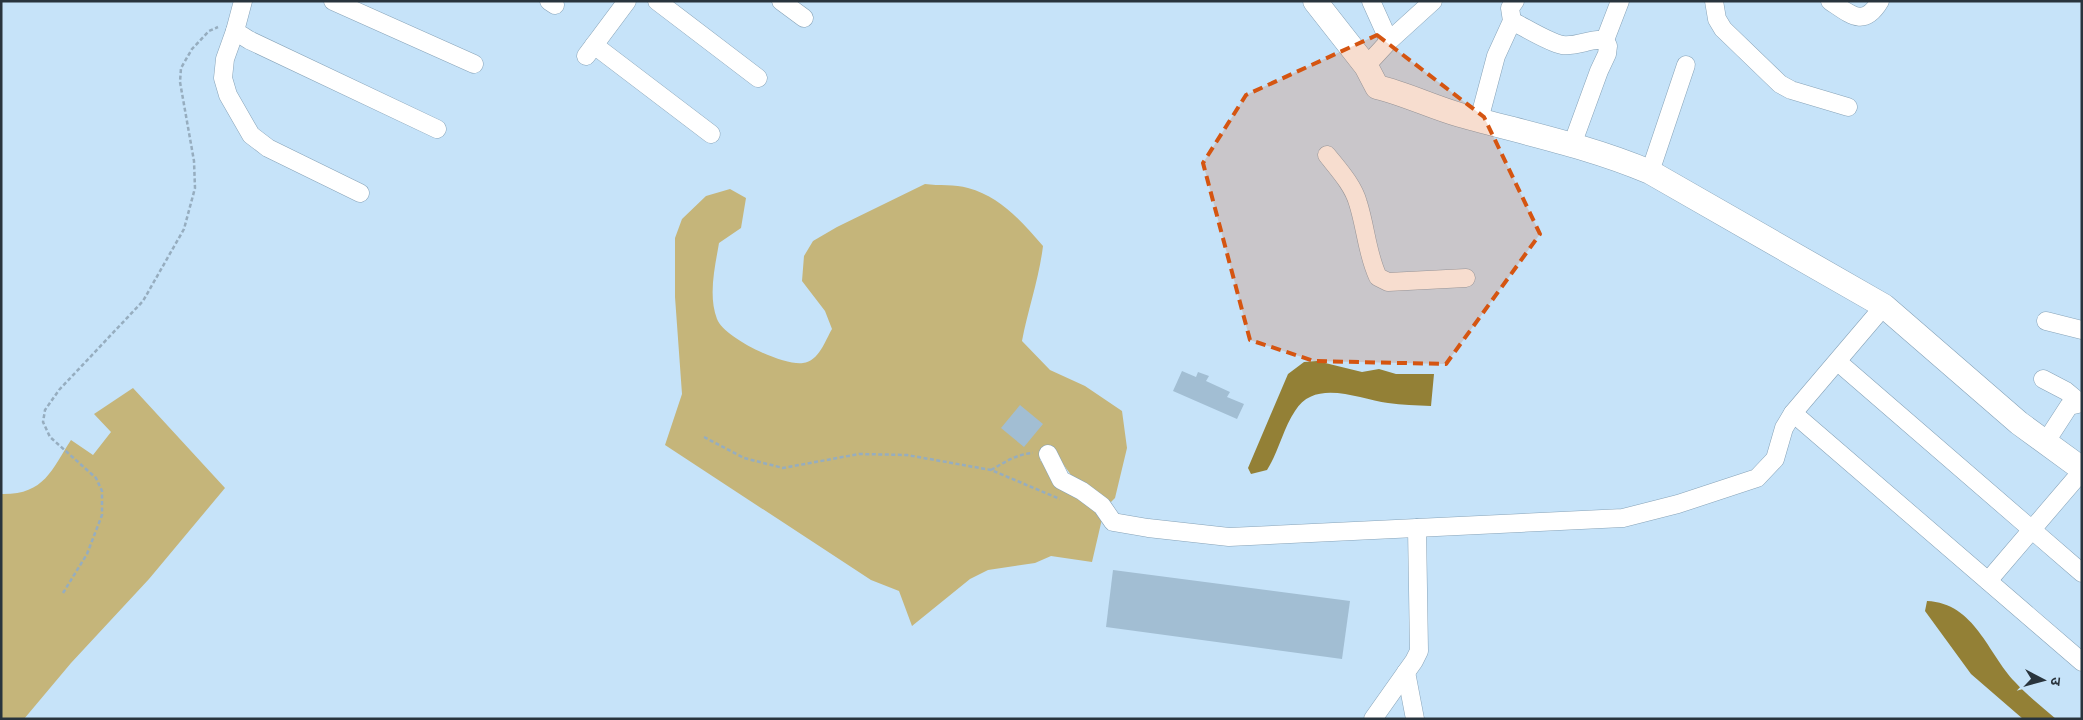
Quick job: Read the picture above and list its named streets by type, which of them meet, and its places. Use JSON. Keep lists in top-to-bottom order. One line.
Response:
{"north":"right"}
